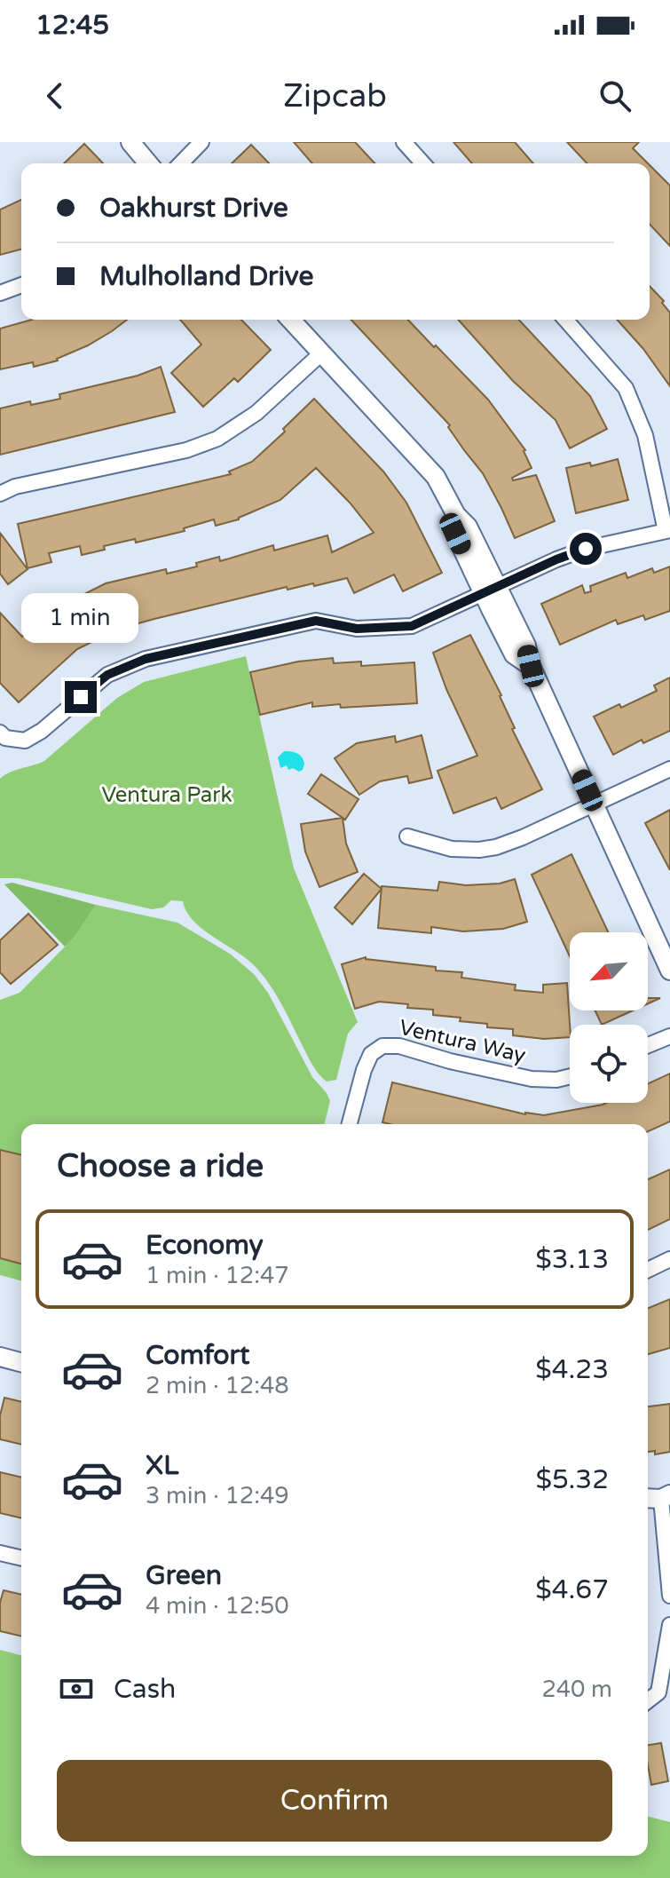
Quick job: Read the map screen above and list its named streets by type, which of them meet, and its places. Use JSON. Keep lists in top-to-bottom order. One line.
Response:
{"streets":{"street":["Ventura Way"]},"parks":["Ventura Park"],"north":"bottom left","page":{"status":"12:45","header":"Zipcab","banner":["Oakhurst Drive","Mulholland Drive"],"bubble":"1 min","heading":"Choose a ride","list":[{"name":"Economy","note":"1 min · 12:47","value":"$3.13"},{"name":"Comfort","note":"2 min · 12:48","value":"$4.23"},{"name":"XL","note":"3 min · 12:49","value":"$5.32"},{"name":"Green","note":"4 min · 12:50","value":"$4.67"}],"pay":["Cash","240 m"],"buttons":"Confirm"}}
